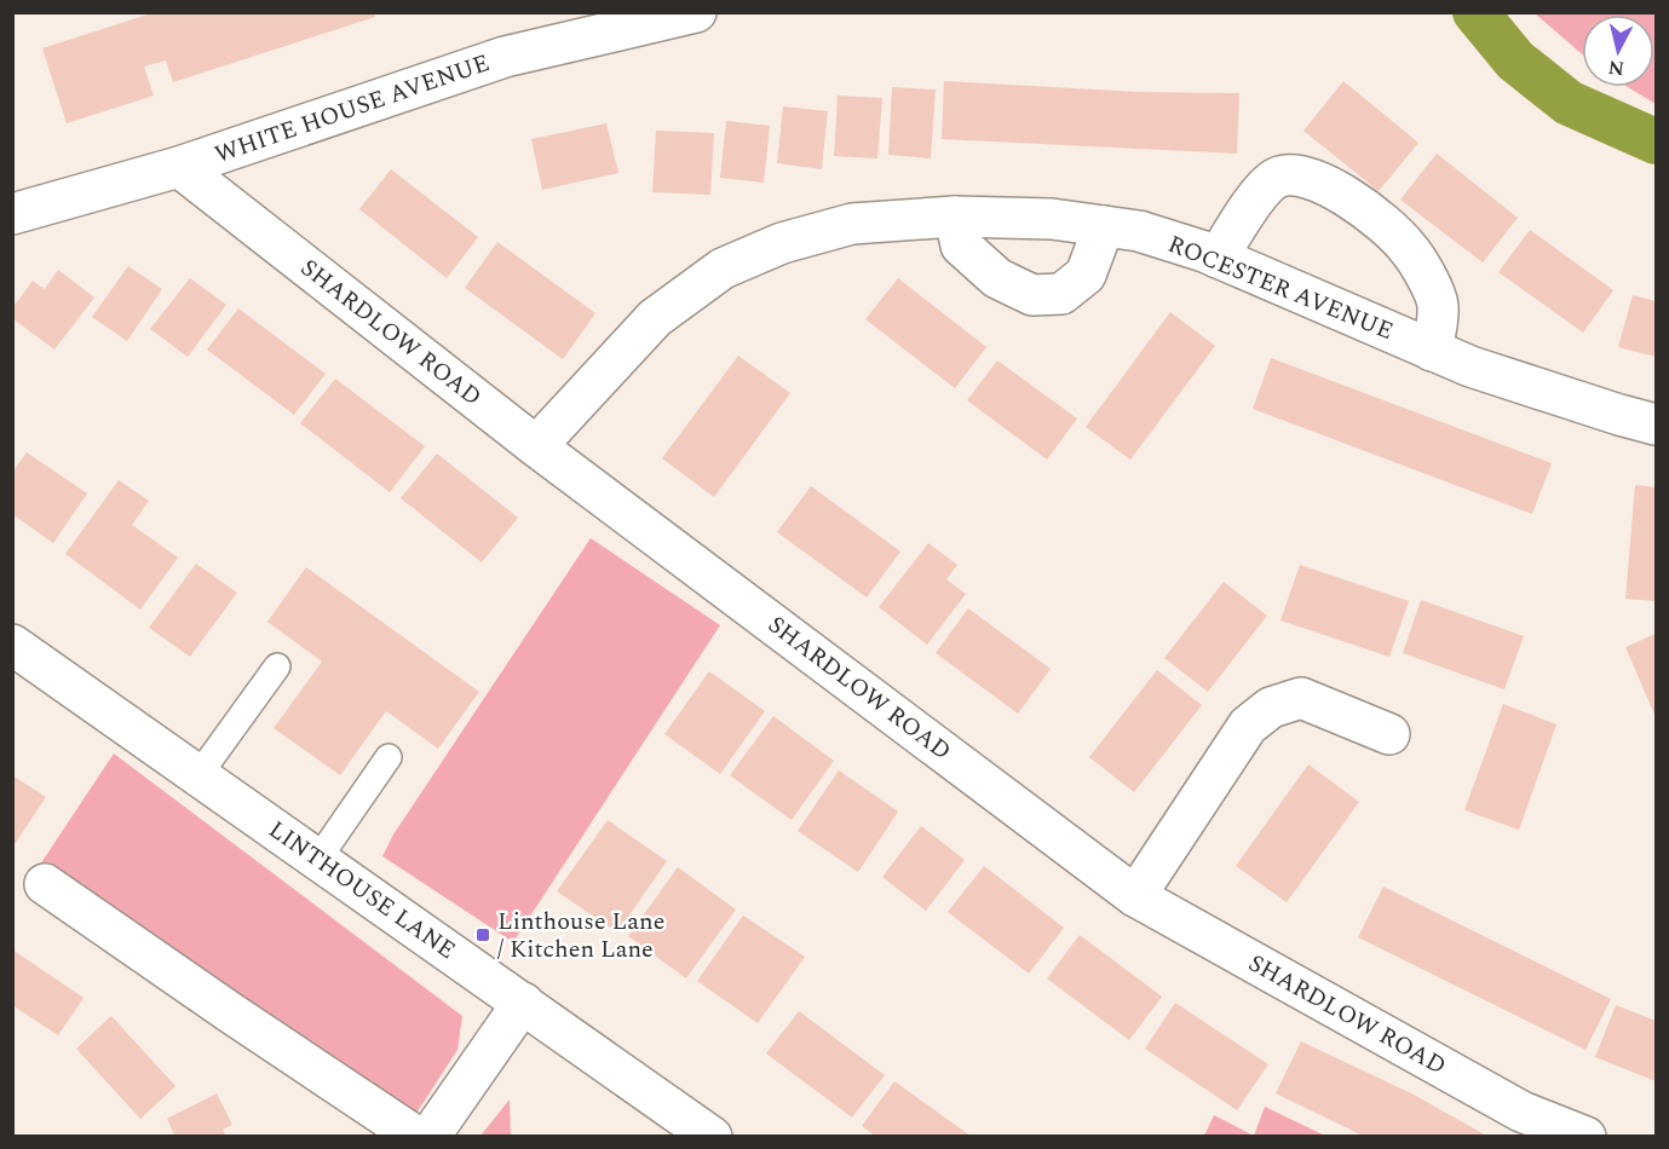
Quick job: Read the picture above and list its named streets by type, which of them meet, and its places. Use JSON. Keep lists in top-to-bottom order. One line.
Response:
{"streets":{"street":["WHITE HOUSE AVENUE","ROCESTER AVENUE","SHARDLOW ROAD","LINTHOUSE LANE"]},"crossings":[["WHITE HOUSE AVENUE","SHARDLOW ROAD"],["ROCESTER AVENUE","SHARDLOW ROAD"]],"places":{"transit":["Linthouse Lane / Kitchen Lane"]},"north":"bottom"}
